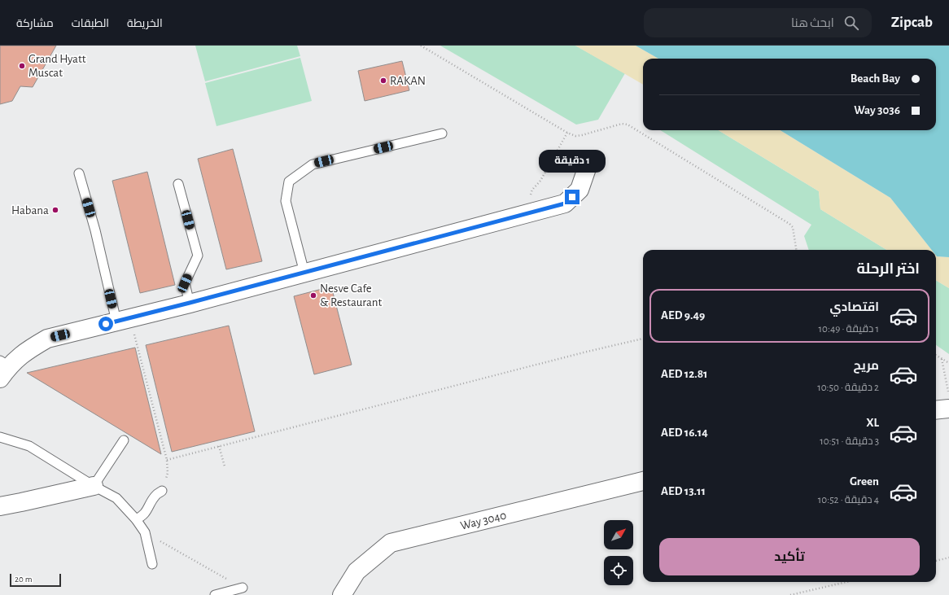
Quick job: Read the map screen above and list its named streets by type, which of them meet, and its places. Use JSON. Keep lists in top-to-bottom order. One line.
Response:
{"streets":{"street":["Way 3040"]},"places":["Grand Hyatt Muscat","RAKAN","Habana","Nesve Cafe & Restaurant"],"scale_bar":"20 m","north":"top right","page":{"header":"Zipcab","search":"ابحث هنا","nav":["الخريطة","الطبقات","مشاركة"],"banner":["Beach Bay","Way 3036"],"bubble":"1 دقيقة","heading":"اختر الرحلة","list":[{"name":"اقتصادي","note":"1 دقيقة · 10:49","value":"AED 9.49"},{"name":"مريح","note":"2 دقيقة · 10:50","value":"AED 12.81"},{"name":"XL","note":"3 دقيقة · 10:51","value":"AED 16.14"},{"name":"Green","note":"4 دقيقة · 10:52","value":"AED 13.11"}],"buttons":"تأكيد","scale":"20 m"}}
